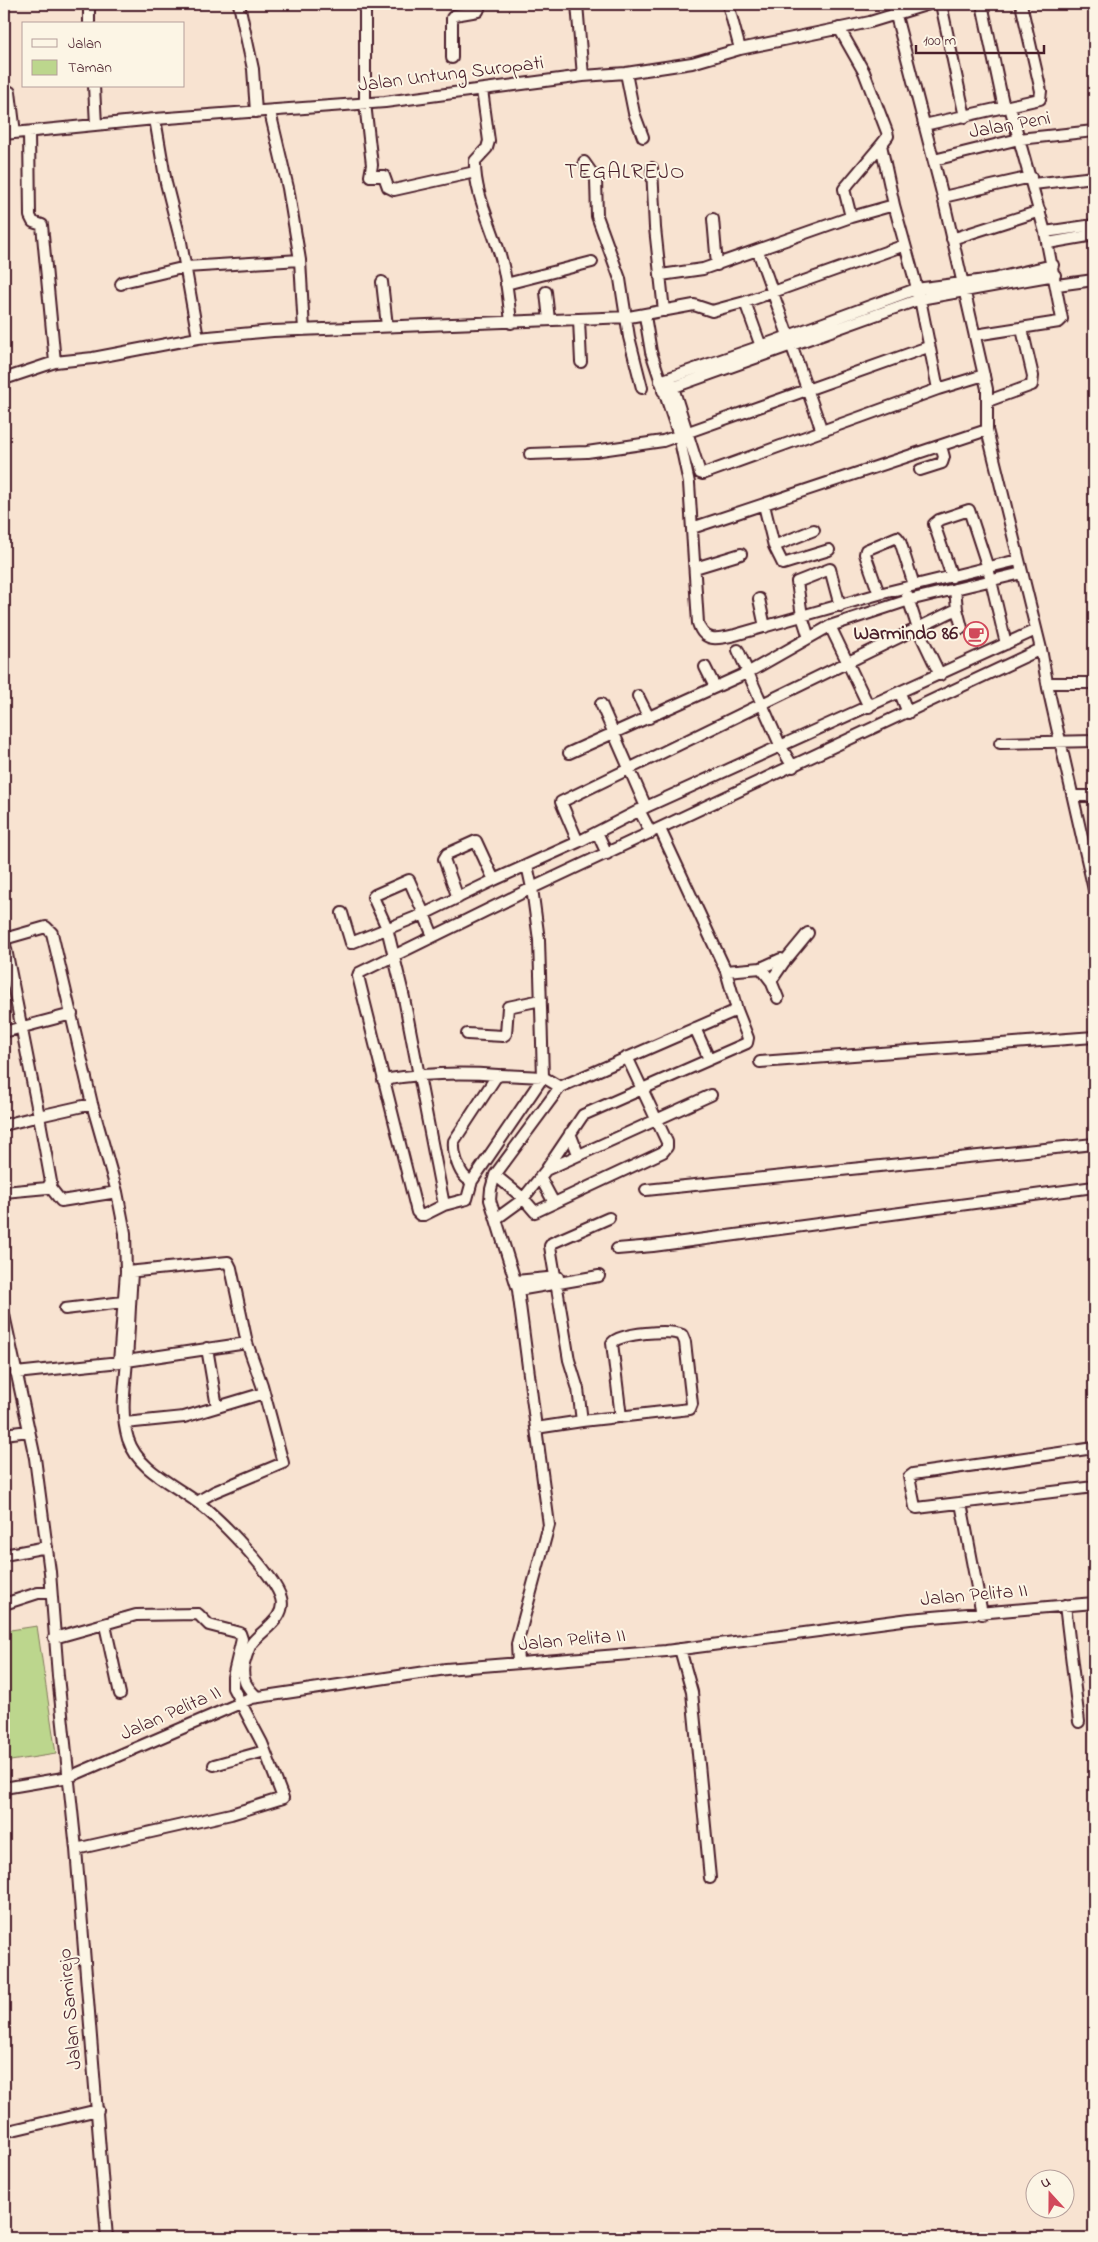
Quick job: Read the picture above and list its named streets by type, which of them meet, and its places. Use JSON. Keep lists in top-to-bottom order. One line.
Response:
{"streets":{"street":["Jalan Untung Suropati","Jalan Peni","Jalan Pelita II","Jalan Samirejo"]},"crossings":[["Jalan Pelita II","Jalan Samirejo"]],"districts":["TEGALREJO"],"places":{"cafe":["Warmindo 86"]},"legend":["Jalan","Taman"],"scale_bar":"100 m","north":"top"}
